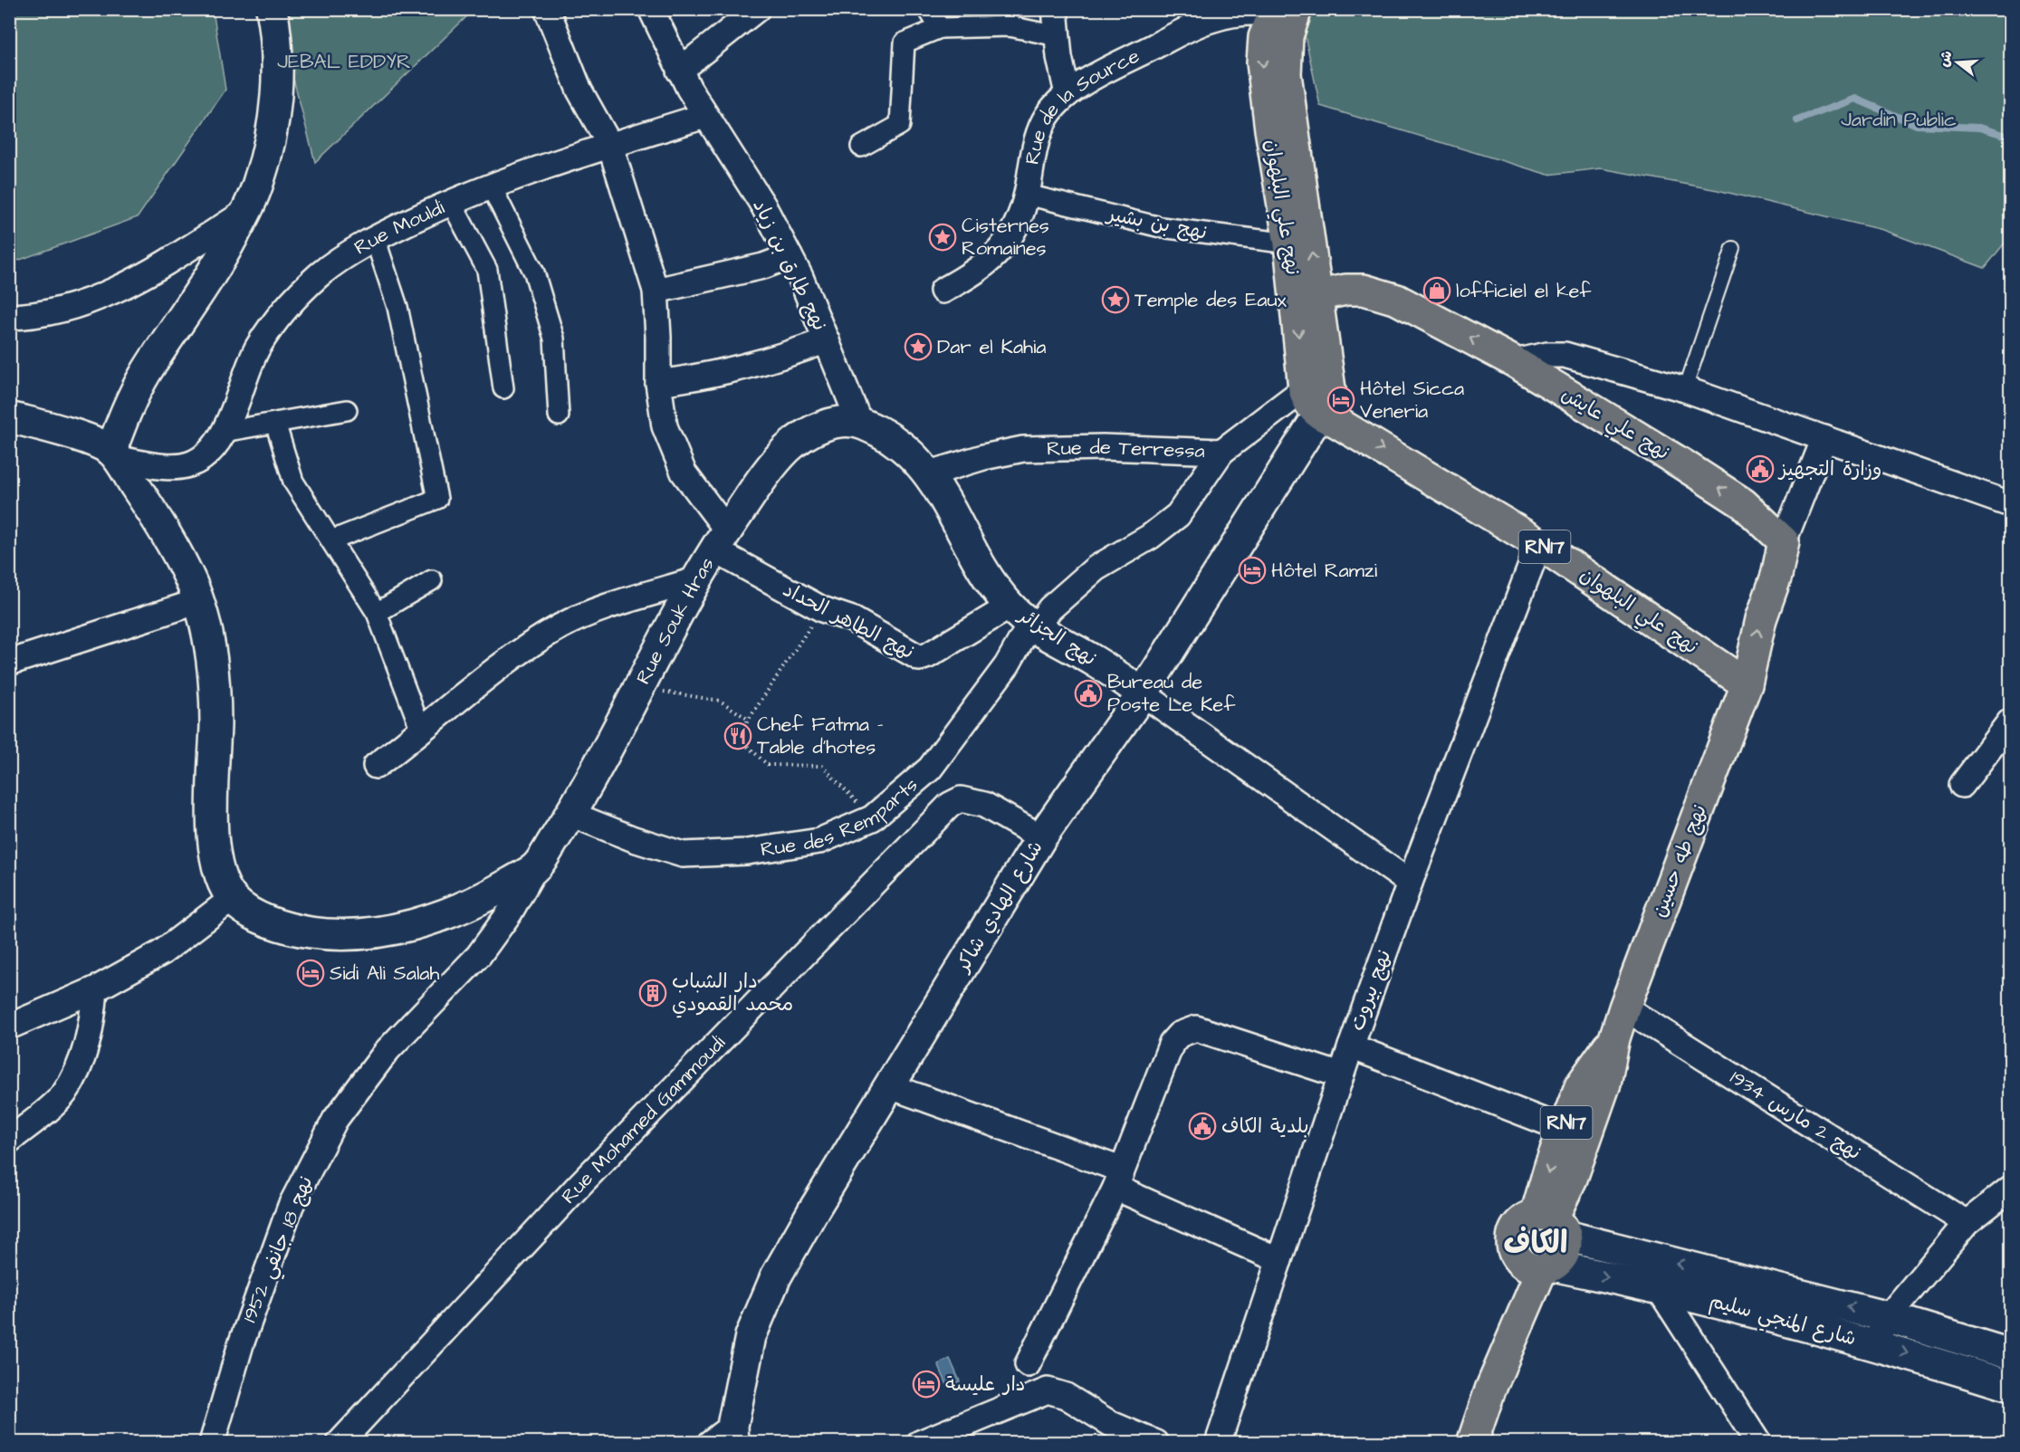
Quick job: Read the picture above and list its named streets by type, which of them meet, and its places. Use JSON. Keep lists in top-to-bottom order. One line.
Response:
{"streets":{"main road":["نهج علي البلهوان","نهج علي عايش","RN17","نهج طه حسين"],"street":["Rue de la Source","نهج بن بشير","Rue Mouldi","نهج طارق بن زياد","Rue de Terressa","Rue Souk Hras","نهج الطاهر الحداد","نهج الجزائر","Rue des Remparts","شارع الهادي شاكر","نهج بيروت","نهج 2 مارس 1934","Rue Mohamed Gammoudi","نهج 18 جانفي 1952","شارع المنجي سليم"]},"crossings":[["Rue de la Source","نهج علي البلهوان"],["Rue de la Source","نهج بن بشير"],["نهج علي البلهوان","نهج بن بشير"],["نهج علي البلهوان","نهج علي عايش"],["نهج علي البلهوان","Rue de Terressa"],["نهج علي البلهوان","نهج طه حسين"],["نهج علي البلهوان","شارع الهادي شاكر"],["نهج علي البلهوان","نهج بيروت"],["Rue Mouldi","نهج طارق بن زياد"],["نهج طارق بن زياد","Rue Souk Hras"],["نهج طارق بن زياد","نهج الجزائر"],["Rue de Terressa","نهج الجزائر"],["RN17","نهج طه حسين"],["RN17","شارع المنجي سليم"],["Rue Souk Hras","نهج الطاهر الحداد"],["Rue Souk Hras","نهج الجزائر"],["Rue Souk Hras","Rue des Remparts"],["Rue Souk Hras","نهج 18 جانفي 1952"],["نهج الطاهر الحداد","نهج الجزائر"],["نهج الطاهر الحداد","Rue des Remparts"],["نهج الجزائر","Rue des Remparts"],["نهج الجزائر","شارع الهادي شاكر"],["نهج الجزائر","نهج بيروت"],["نهج طه حسين","نهج 2 مارس 1934"],["نهج طه حسين","شارع المنجي سليم"],["شارع الهادي شاكر","Rue Mohamed Gammoudi"]],"one_way":["نهج علي عايش"],"districts":["الكاف"],"parks":["JEBAL EDDYR","Jardin Public"],"places":{"place":["Cisternes Romaines","Temple des Eaux","Dar el Kahia"],"shop":["lofficiel el kef"],"hotel":["Hôtel Sicca Veneria","Hôtel Ramzi","Sidi Ali Salah","دار عليسة"],"public building":["وزارة التجهيز","Bureau de Poste Le Kef","بلدية الكاف"],"restaurant":["Chef Fatma - Table d'hotes"],"building":["دار الشباب محمد القمودي"]},"north":"left"}
